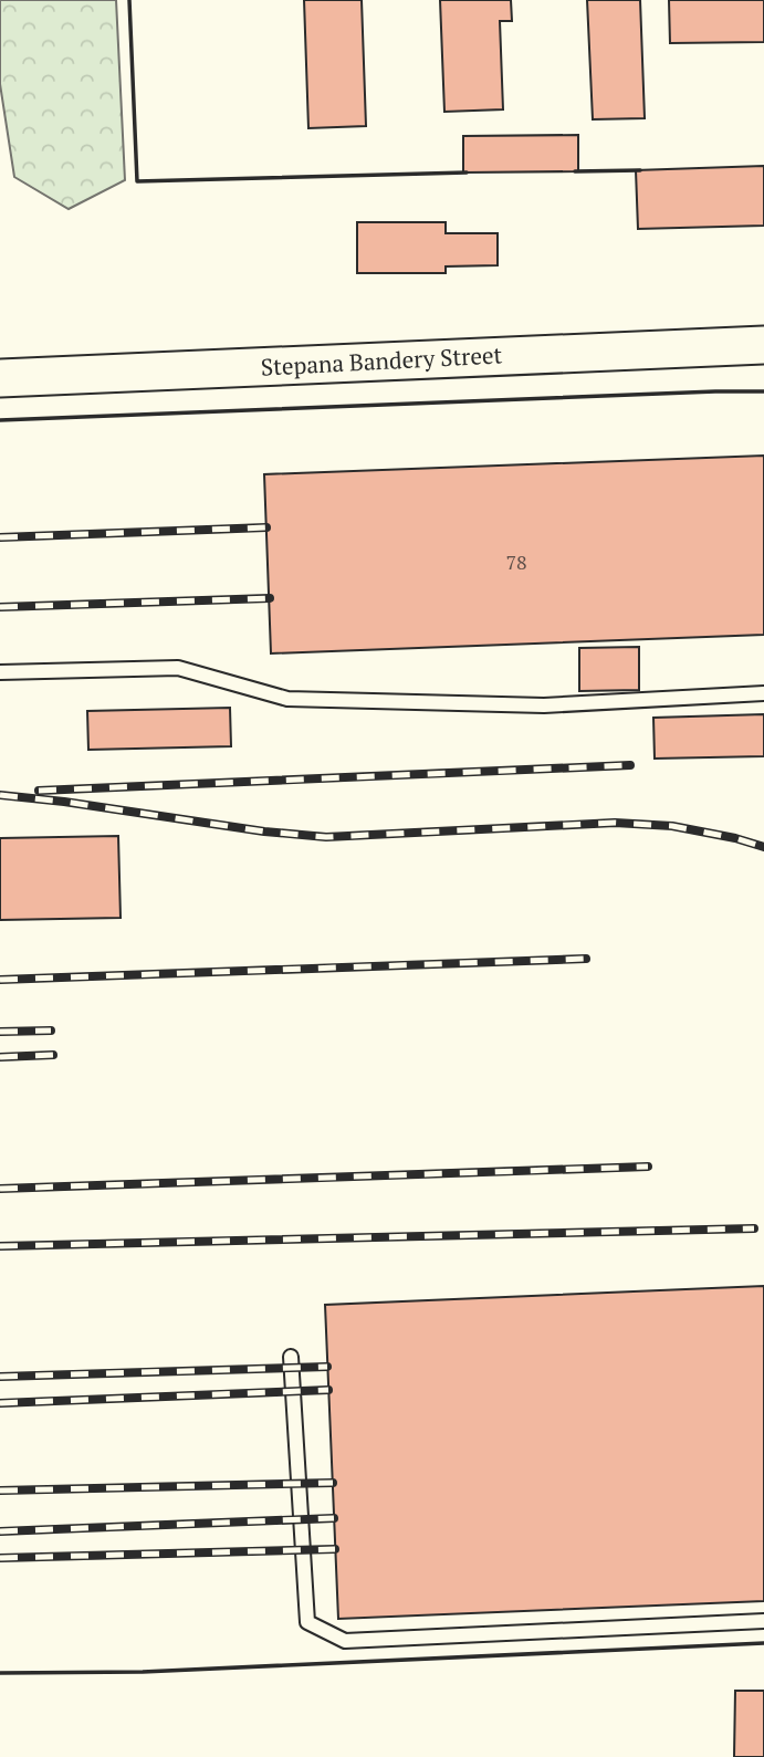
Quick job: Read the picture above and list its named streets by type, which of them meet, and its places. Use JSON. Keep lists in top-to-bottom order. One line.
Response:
{"streets":{"street":["Stepana Bandery Street"]},"house_numbers":["78"]}
